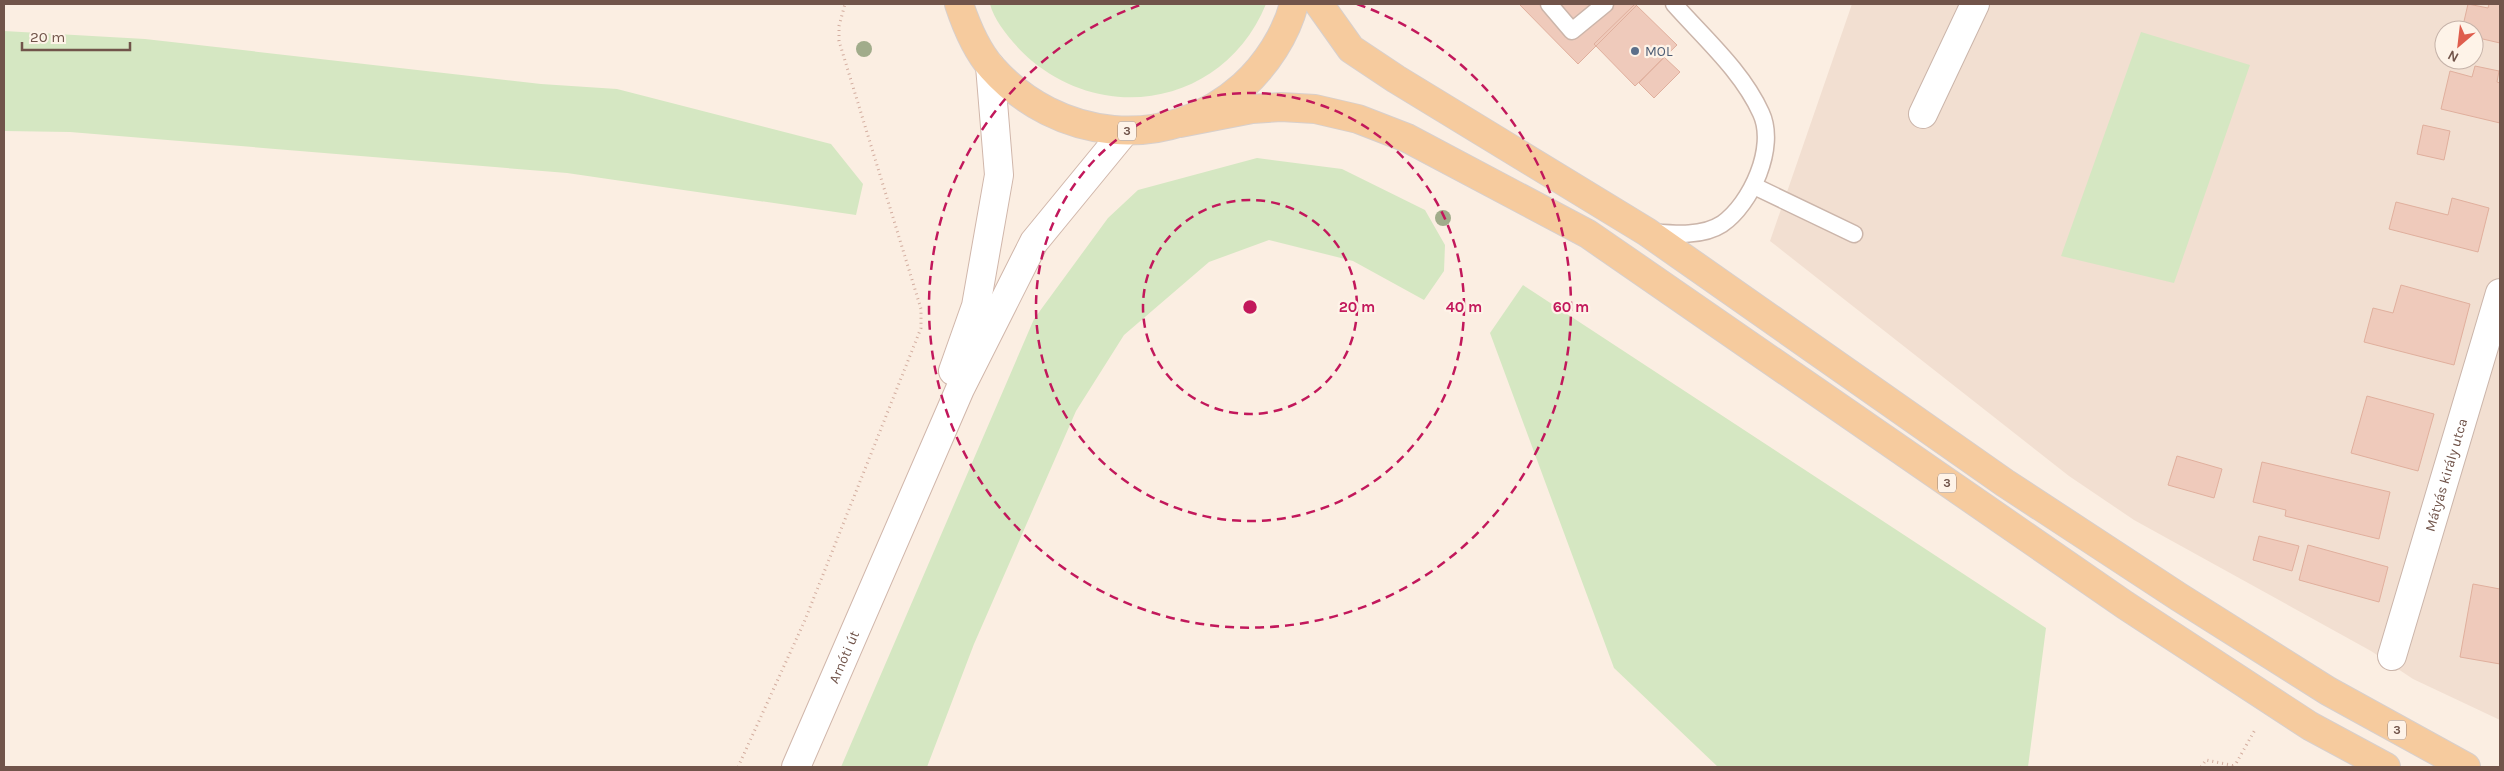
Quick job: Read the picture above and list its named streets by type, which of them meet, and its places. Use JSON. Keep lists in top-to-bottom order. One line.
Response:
{"streets":{"main road":["3","Mátyás király utca","Arnóti út"]},"places":["MOL"],"scale_bar":"20 m","north":"bottom left","rings":["20 m","40 m","60 m"]}
